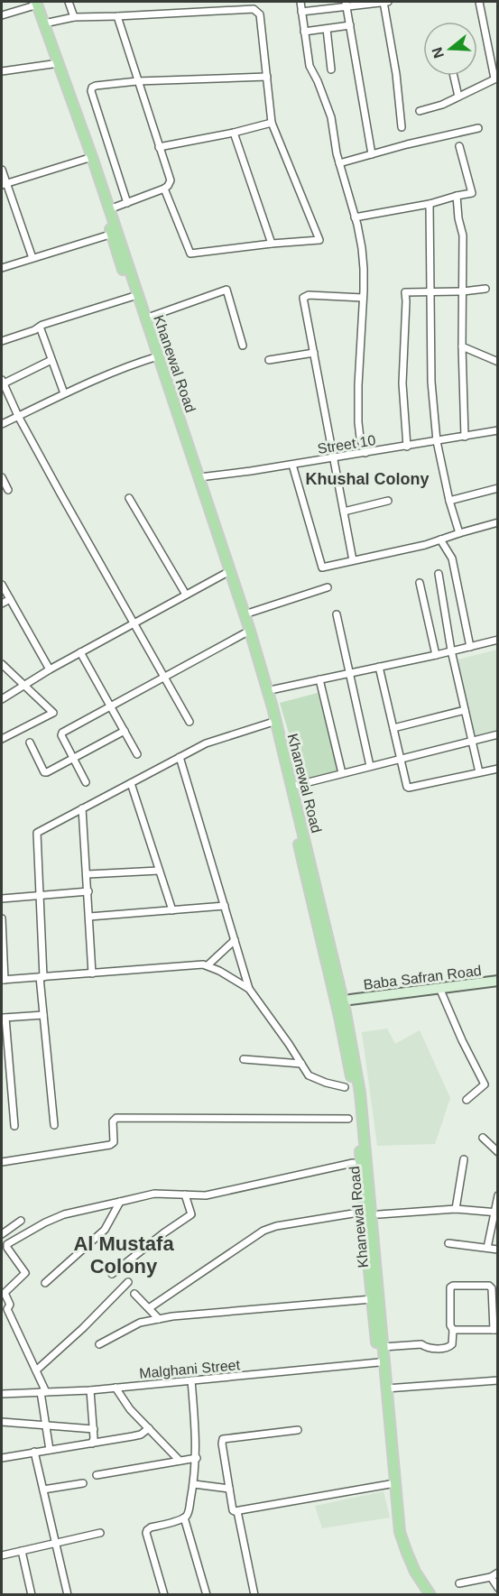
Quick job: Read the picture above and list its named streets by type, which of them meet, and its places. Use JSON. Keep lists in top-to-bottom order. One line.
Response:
{"streets":{"main road":["Khanewal Road","Baba Safran Road"],"street":["Street 10","Malghani Street"]},"crossings":[["Khanewal Road","Street 10"],["Khanewal Road","Malghani Street"]],"districts":["Khushal Colony","Al Mustafa Colony"],"north":"left"}
